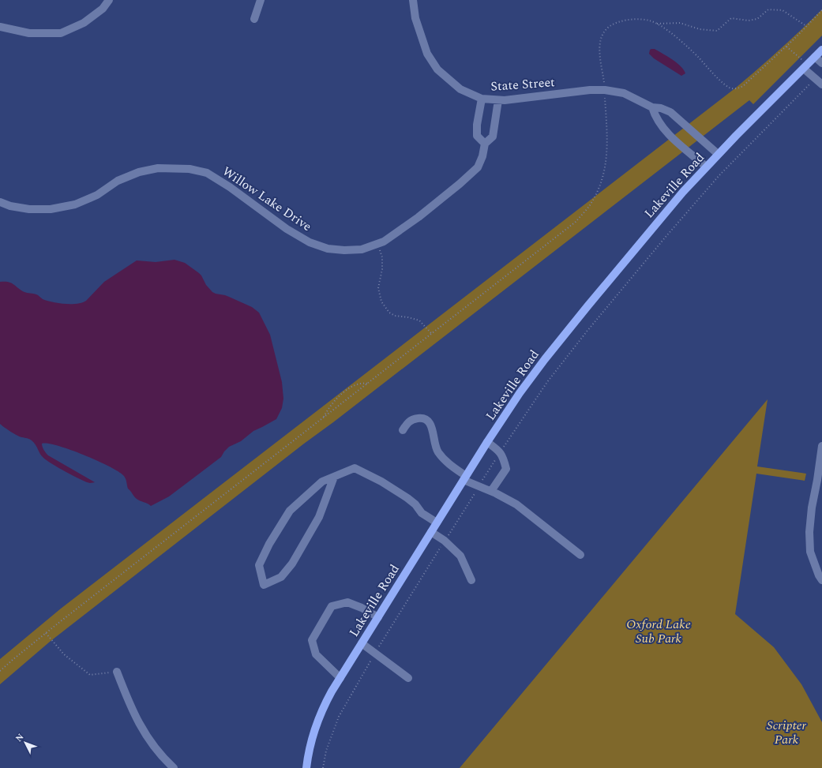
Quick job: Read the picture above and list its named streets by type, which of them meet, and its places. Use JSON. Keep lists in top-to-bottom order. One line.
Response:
{"streets":{"main road":["Lakeville Road"],"street":["State Street","Willow Lake Drive"]},"crossings":[["State Street","Lakeville Road"],["State Street","Willow Lake Drive"]],"parks":["Oxford Lake Sub Park","Scripter Park"],"north":"top left"}
